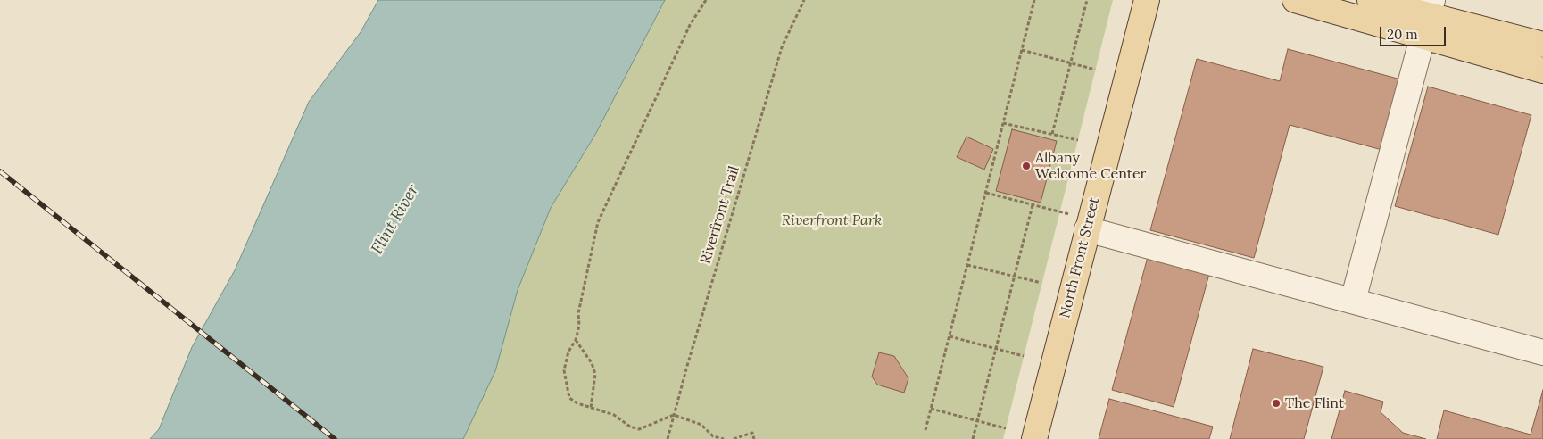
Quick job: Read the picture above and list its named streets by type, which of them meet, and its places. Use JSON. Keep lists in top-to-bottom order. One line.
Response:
{"streets":{"main road":["North Front Street"],"path":["Riverfront Trail"]},"water":["Flint River"],"parks":["Riverfront Park"],"places":["Albany Welcome Center","The Flint"],"scale_bar":"20 m"}
